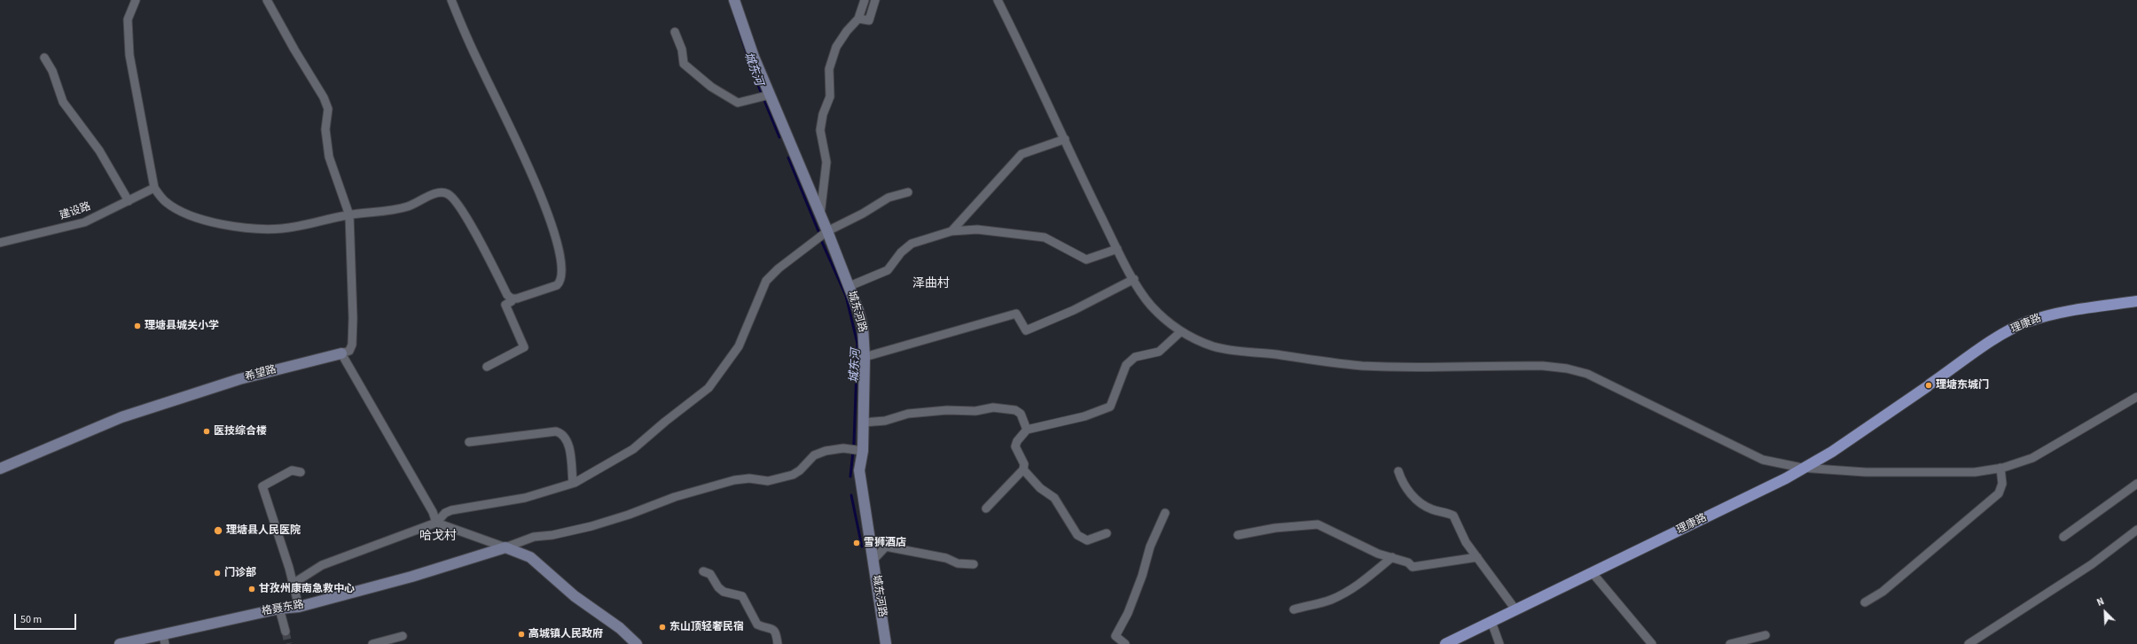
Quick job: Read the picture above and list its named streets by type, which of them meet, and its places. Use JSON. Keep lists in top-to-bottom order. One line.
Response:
{"streets":{"main road":["理康路"],"street":["建设路","城东河路","希望路","格聂东路"]},"districts":["泽曲村","哈戈村"],"water":["城东河"],"places":["理塘县城关小学","理塘东城门","医技综合楼","理塘县人民医院","雪狮酒店","门诊部","甘孜州康南急救中心","东山顶轻奢民宿","高城镇人民政府"],"scale_bar":"50 m","north":"top left"}
